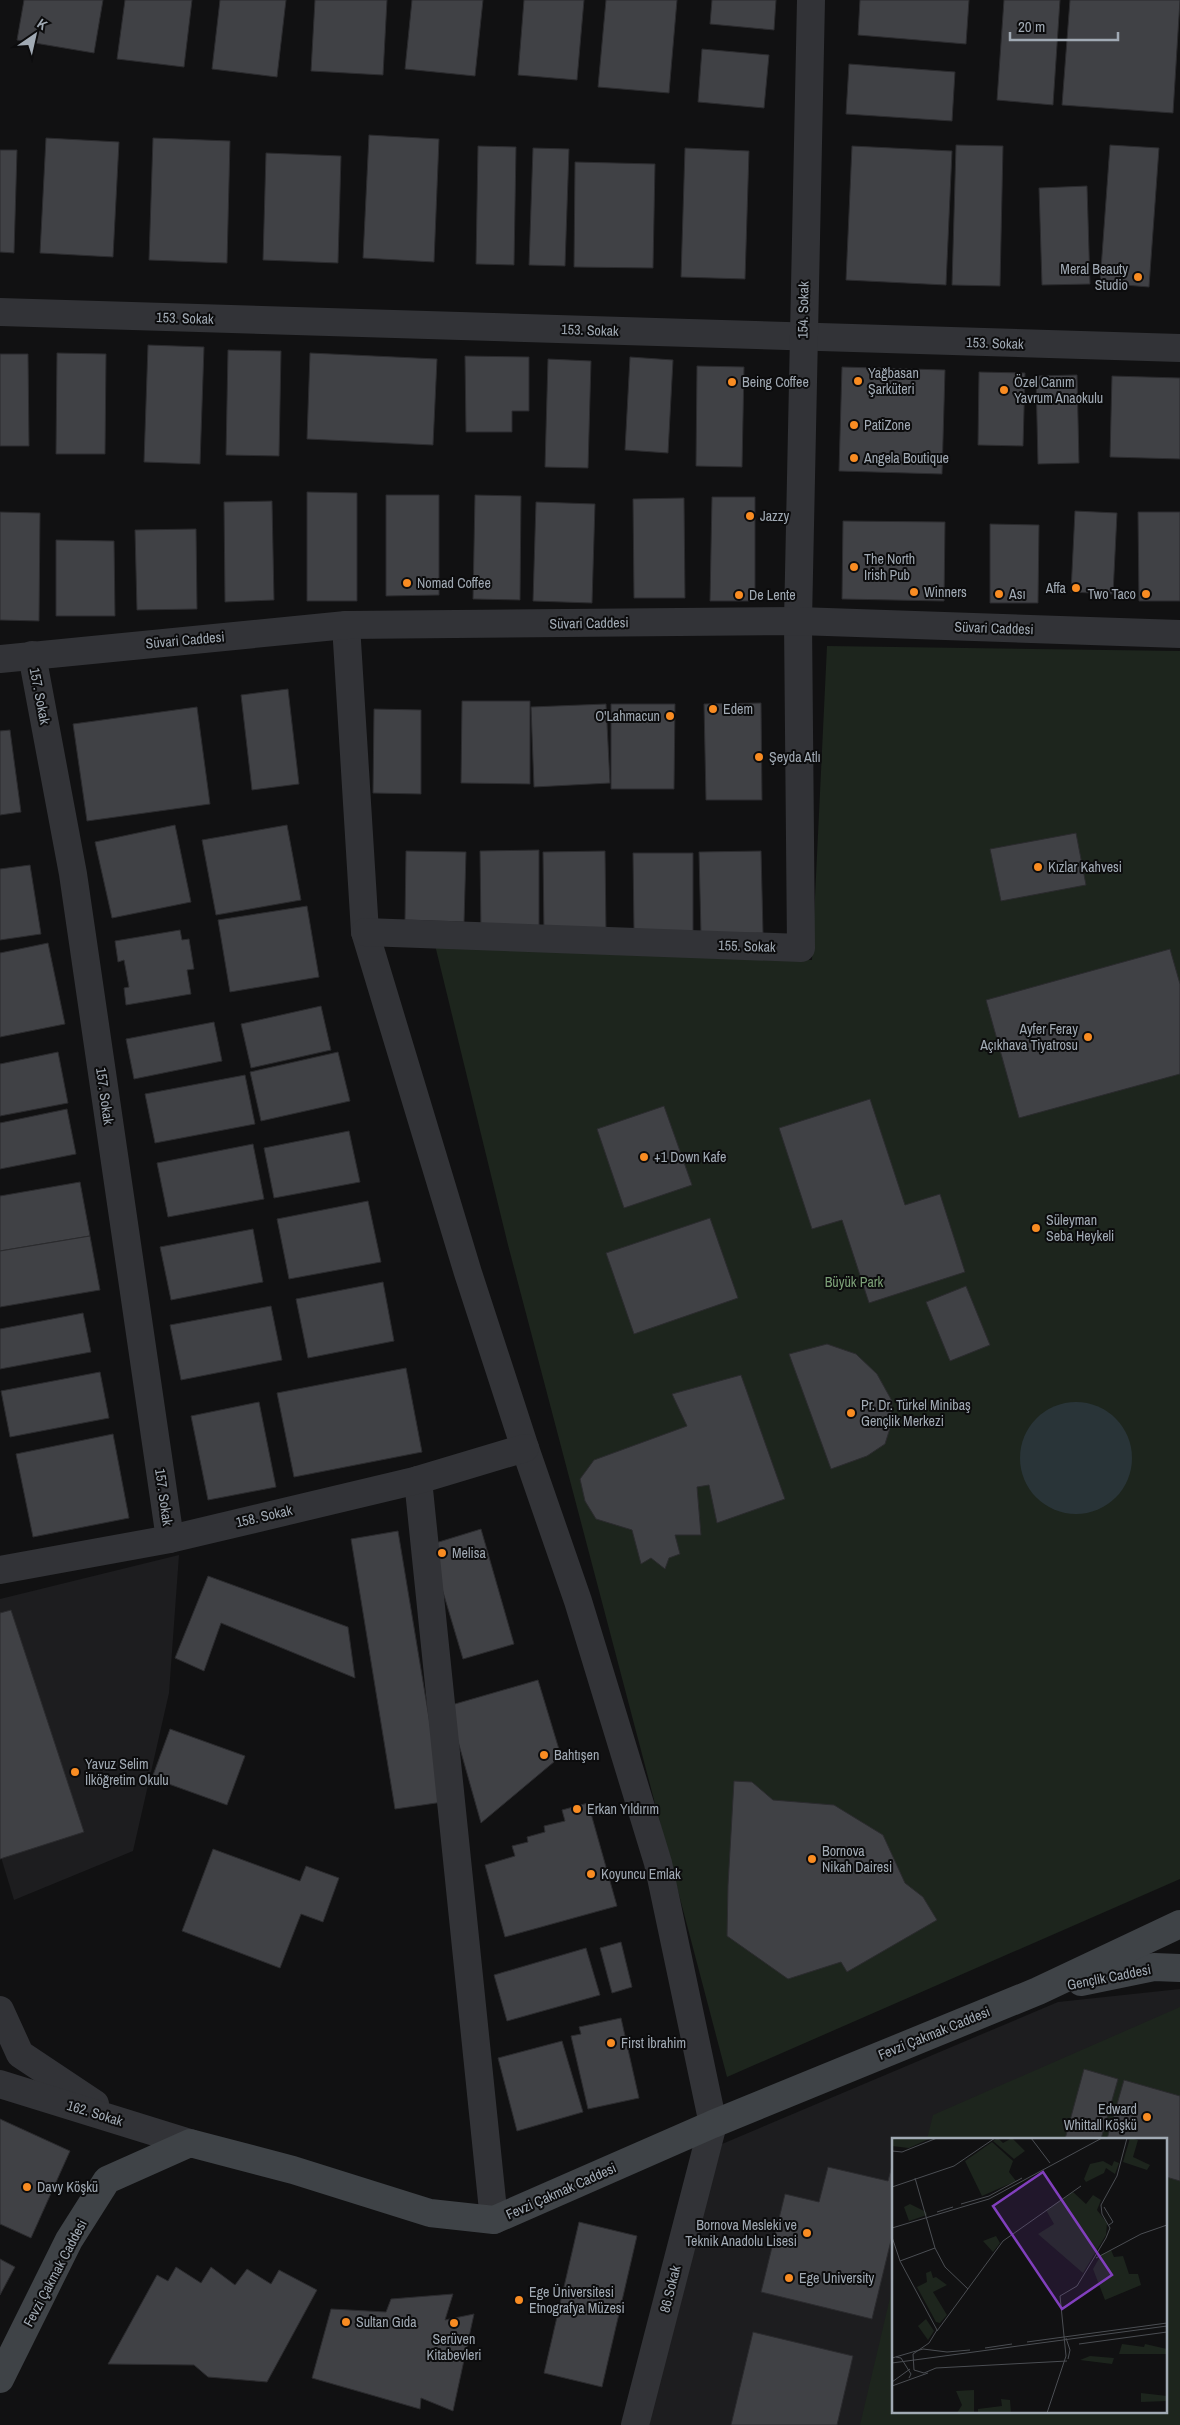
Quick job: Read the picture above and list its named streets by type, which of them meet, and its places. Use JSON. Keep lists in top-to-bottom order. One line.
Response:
{"streets":{"main road":["Gençlik Caddesi","Fevzi Çakmak Caddesi"],"street":["154. Sokak","153. Sokak","Süvari Caddesi","157. Sokak","155. Sokak","158. Sokak","162. Sokak","86.Sokak"]},"crossings":[["154. Sokak","153. Sokak"],["154. Sokak","Süvari Caddesi"],["154. Sokak","155. Sokak"],["Süvari Caddesi","157. Sokak"],["Süvari Caddesi","155. Sokak"],["157. Sokak","158. Sokak"],["Gençlik Caddesi","Fevzi Çakmak Caddesi"],["Fevzi Çakmak Caddesi","162. Sokak"],["Fevzi Çakmak Caddesi","86.Sokak"]],"parks":["Büyük Park"],"places":["Meral Beauty Studio","Yağbasan Şarküteri","Being Coffee","Özel Canım Yavrum Anaokulu","PatiZone","Angela Boutique","Jazzy","The North Irish Pub","Nomad Coffee","Affa","Winners","Ası","Two Taco","De Lente","Edem","O'Lahmacun","Şeyda Atlı","Kızlar Kahvesi","Ayfer Feray Açıkhava Tiyatrosu","+1 Down Kafe","Süleyman Seba Heykeli","Pr. Dr. Türkel Minibaş Gençlik Merkezi","Melisa","Bahtışen","Yavuz Selim İlköğretim Okulu","Erkan Yıldırım","Bornova Nikah Dairesi","Koyuncu Emlak","First İbrahim","Edward Whittall Köşkü","Davy Köşkü","Bornova Mesleki ve Teknik Anadolu Lisesi","Ege University","Ege Üniversitesi Etnografya Müzesi","Sultan Gıda","Serüven Kitabevleri"],"scale_bar":"20 m","north":"top right"}
